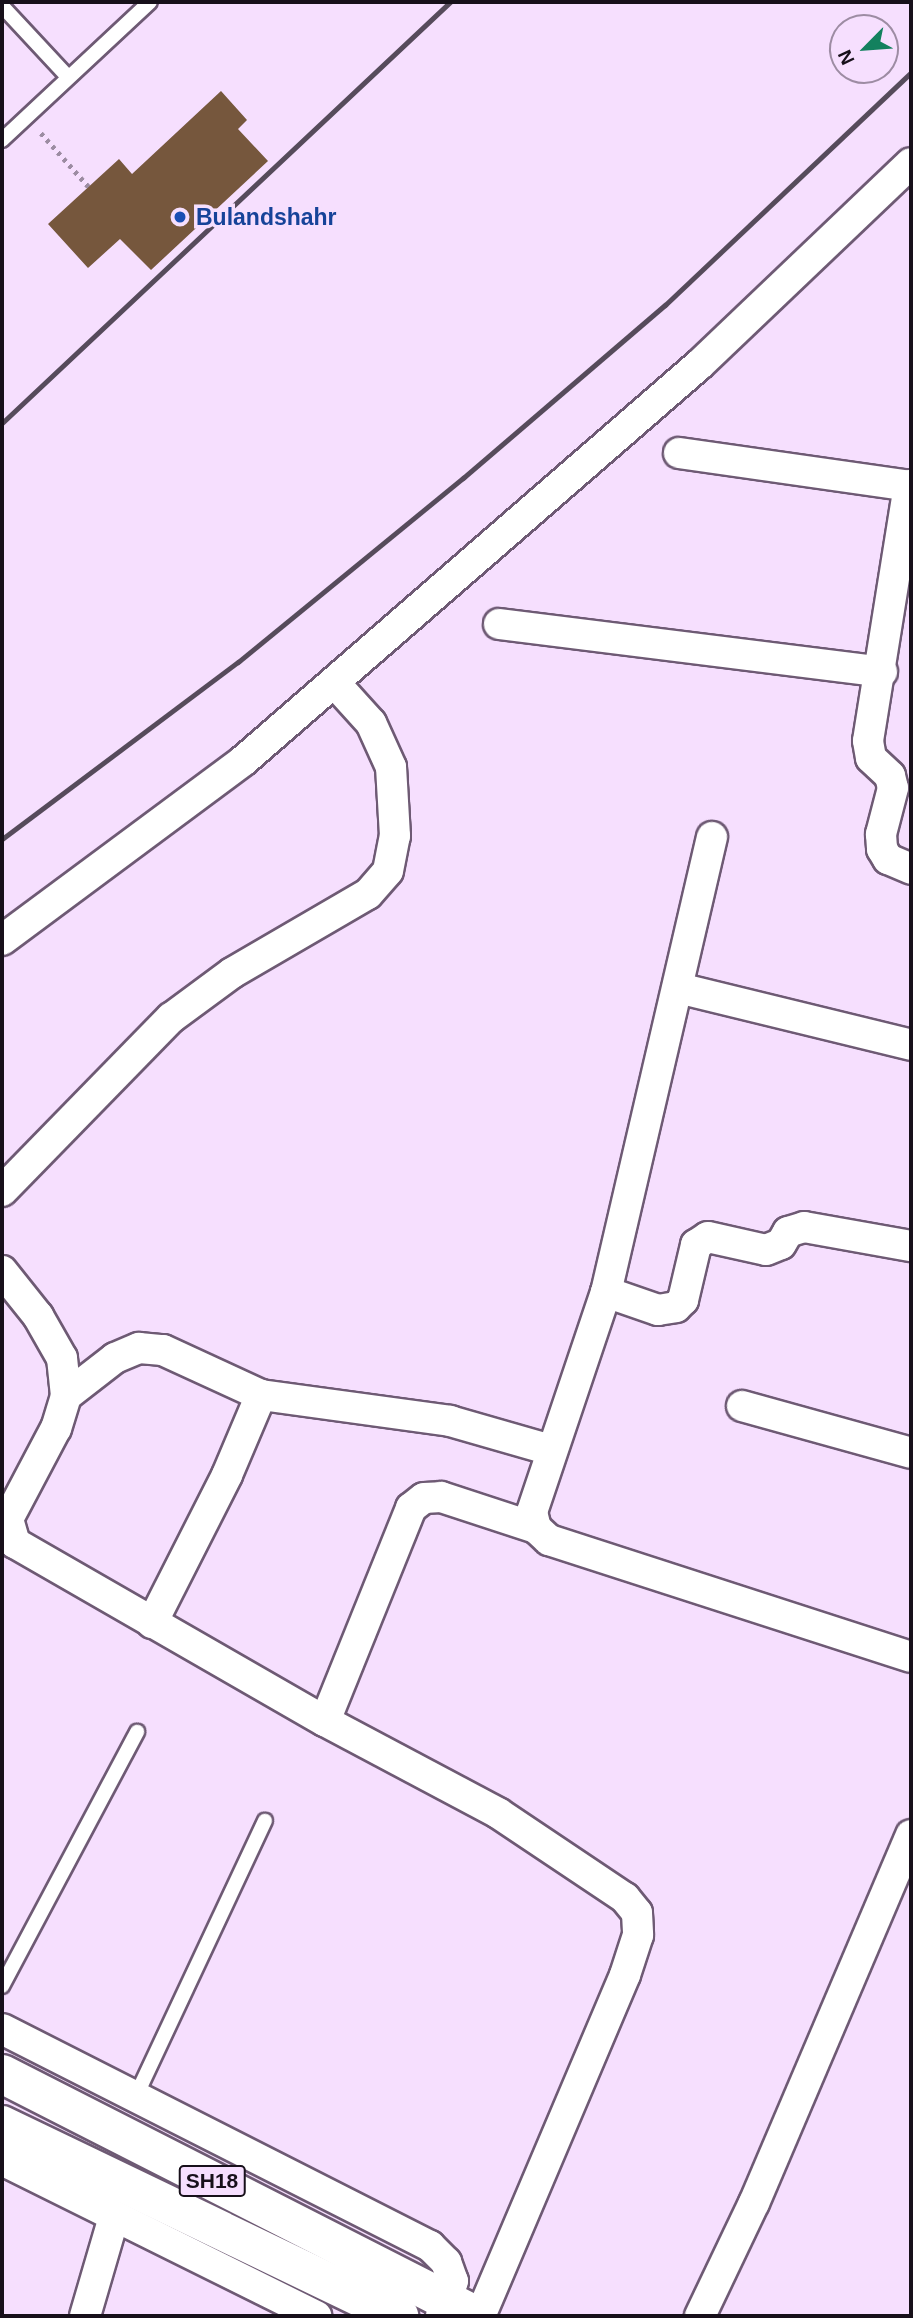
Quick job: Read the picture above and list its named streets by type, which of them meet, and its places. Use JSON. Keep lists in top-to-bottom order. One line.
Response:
{"streets":{"main road":["SH18"]},"places":["Bulandshahr"],"north":"bottom left"}
